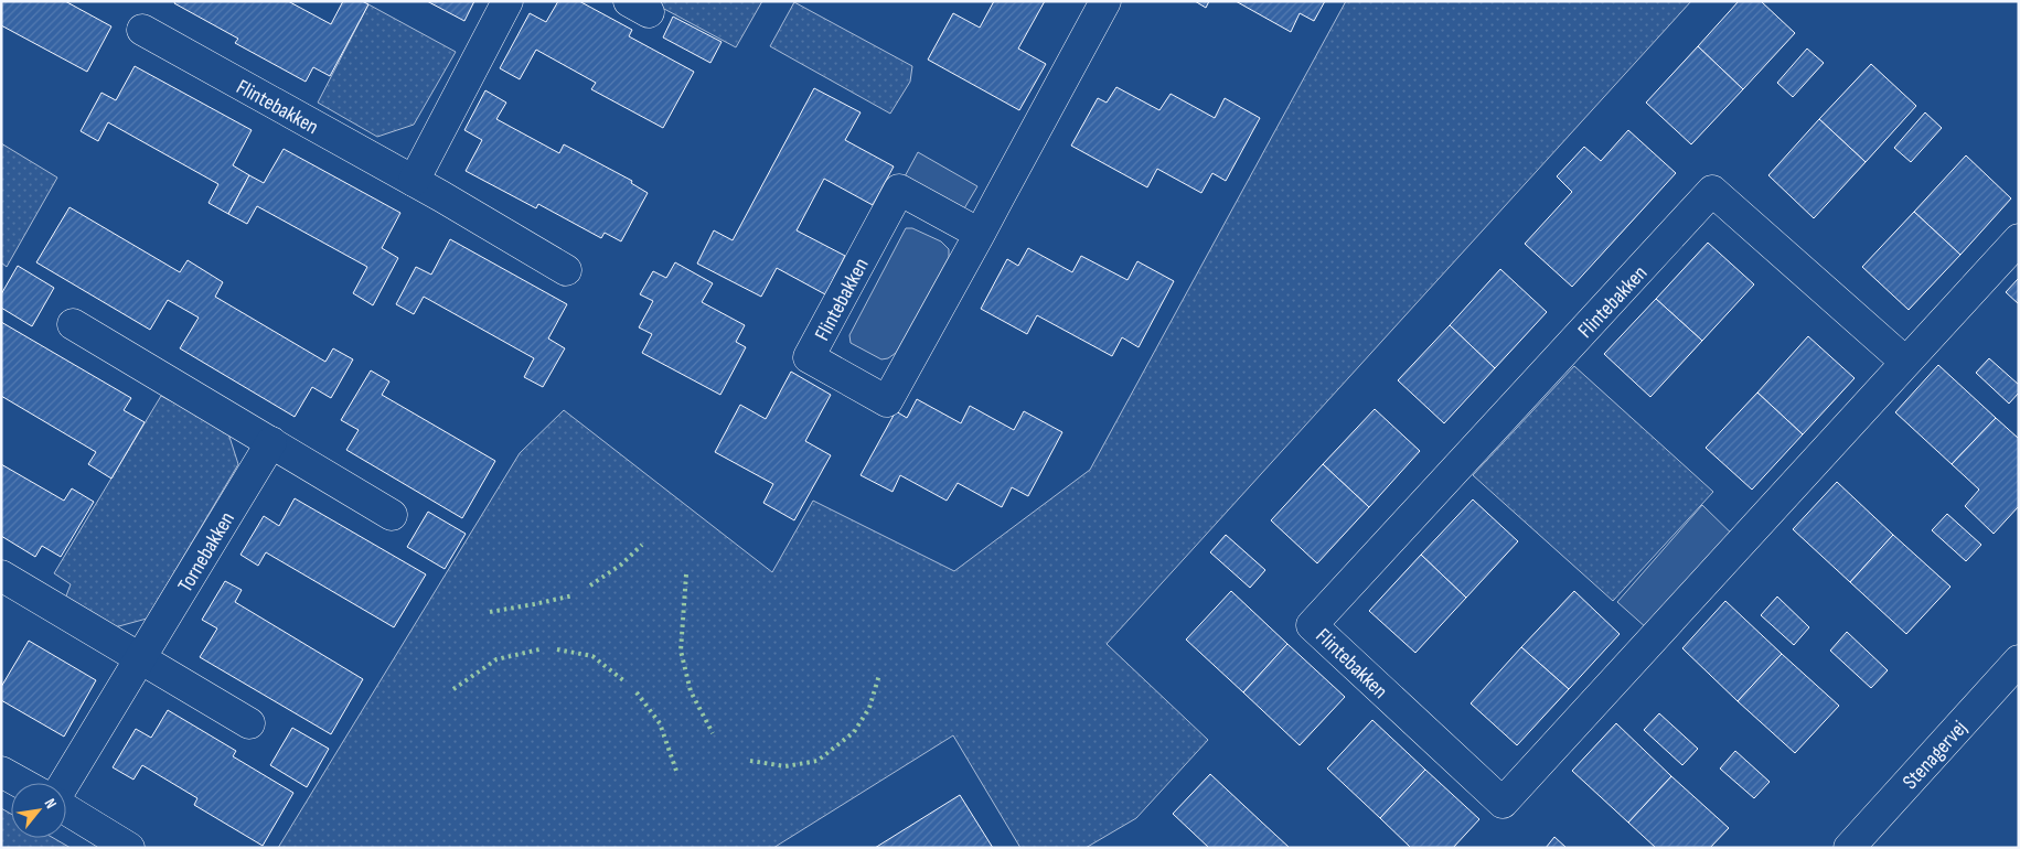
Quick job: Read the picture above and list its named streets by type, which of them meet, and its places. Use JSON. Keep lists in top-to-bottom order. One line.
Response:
{"streets":{"street":["Flintebakken","Tornebakken","Stenagervej"]},"north":"top right"}
